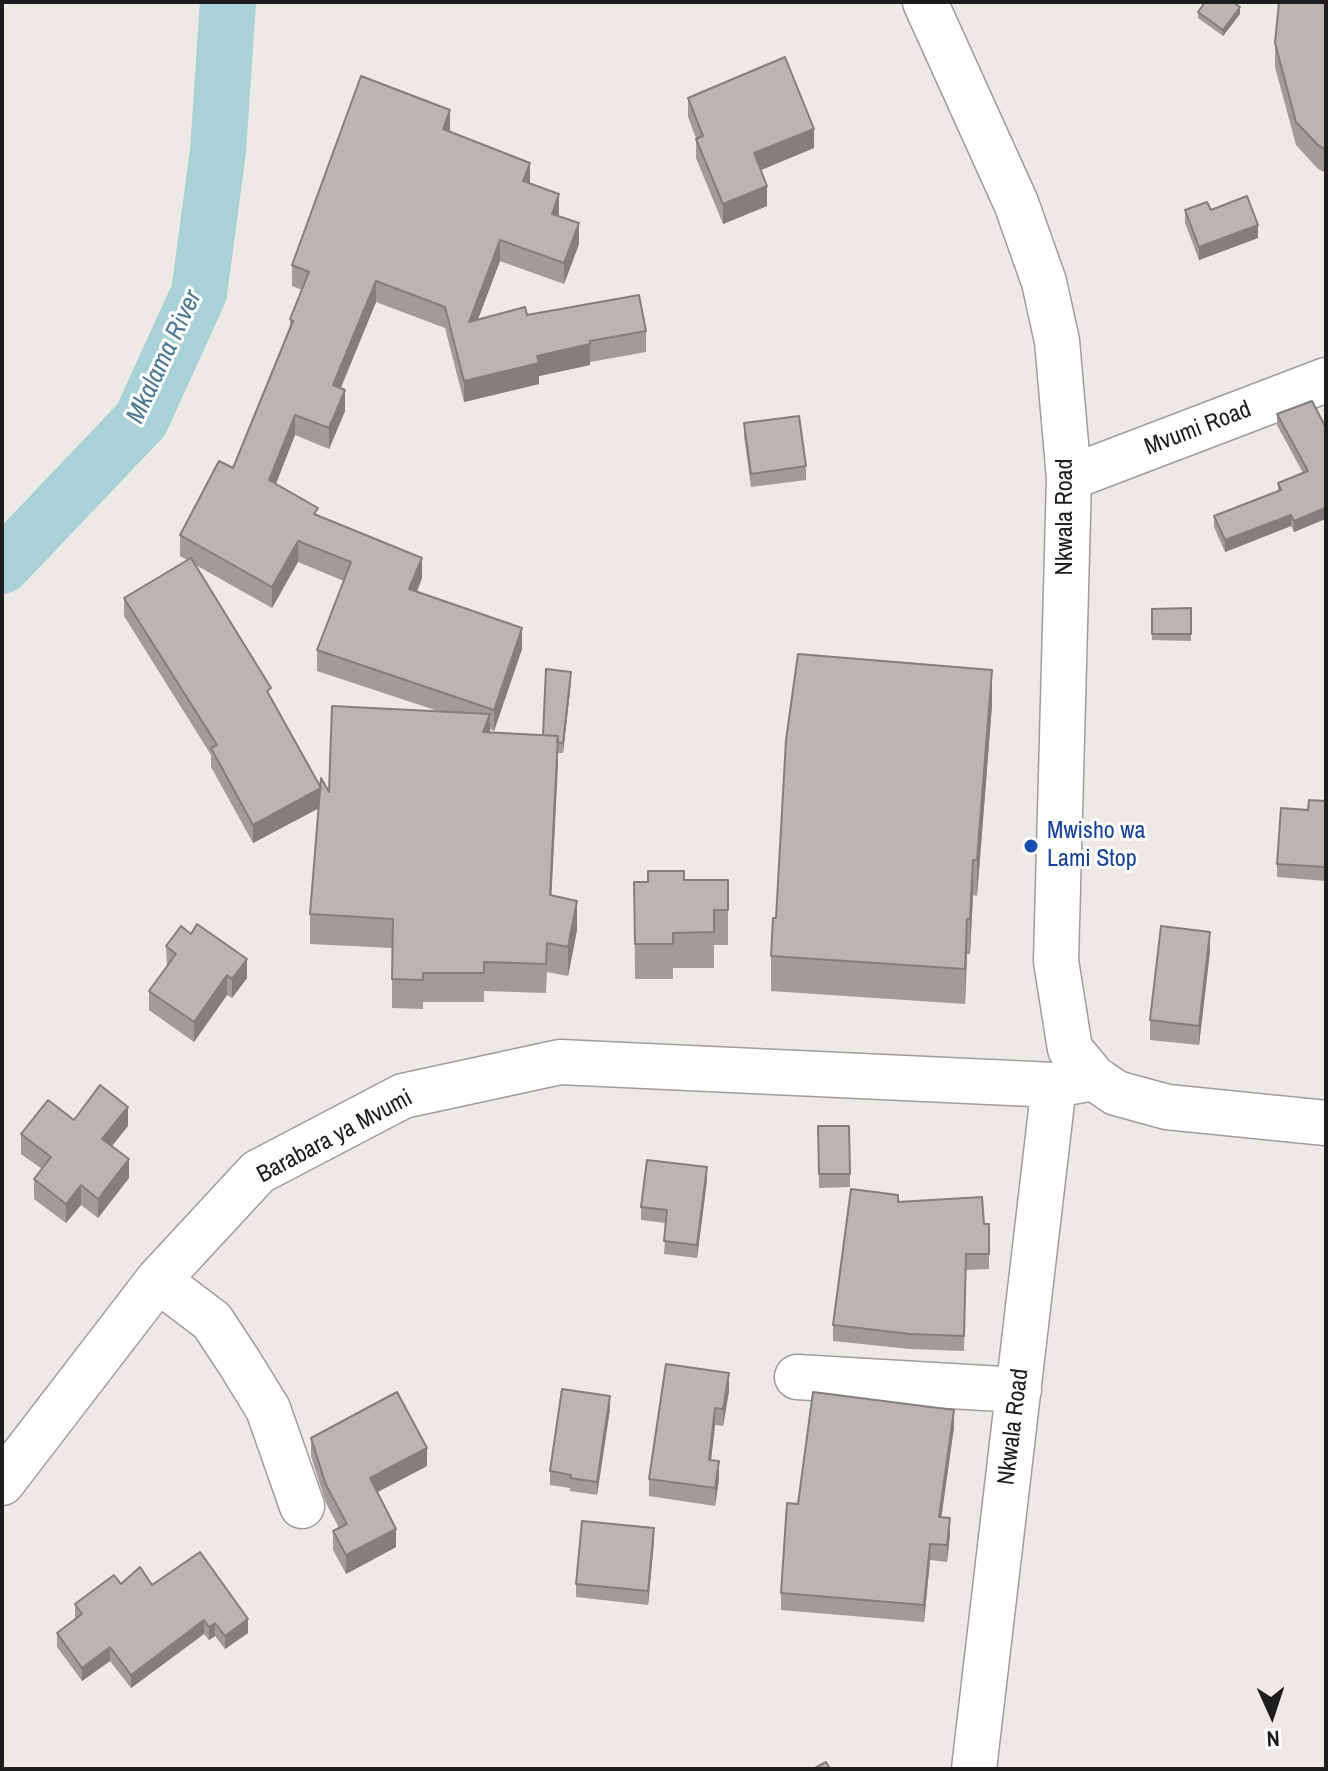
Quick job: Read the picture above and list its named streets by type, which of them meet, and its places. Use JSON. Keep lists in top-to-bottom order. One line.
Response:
{"streets":{"street":["Mvumi Road","Nkwala Road","Barabara ya Mvumi"]},"crossings":[["Mvumi Road","Nkwala Road"],["Nkwala Road","Barabara ya Mvumi"]],"water":["Mkalama River"],"places":["Mwisho wa Lami Stop"],"north":"bottom"}
